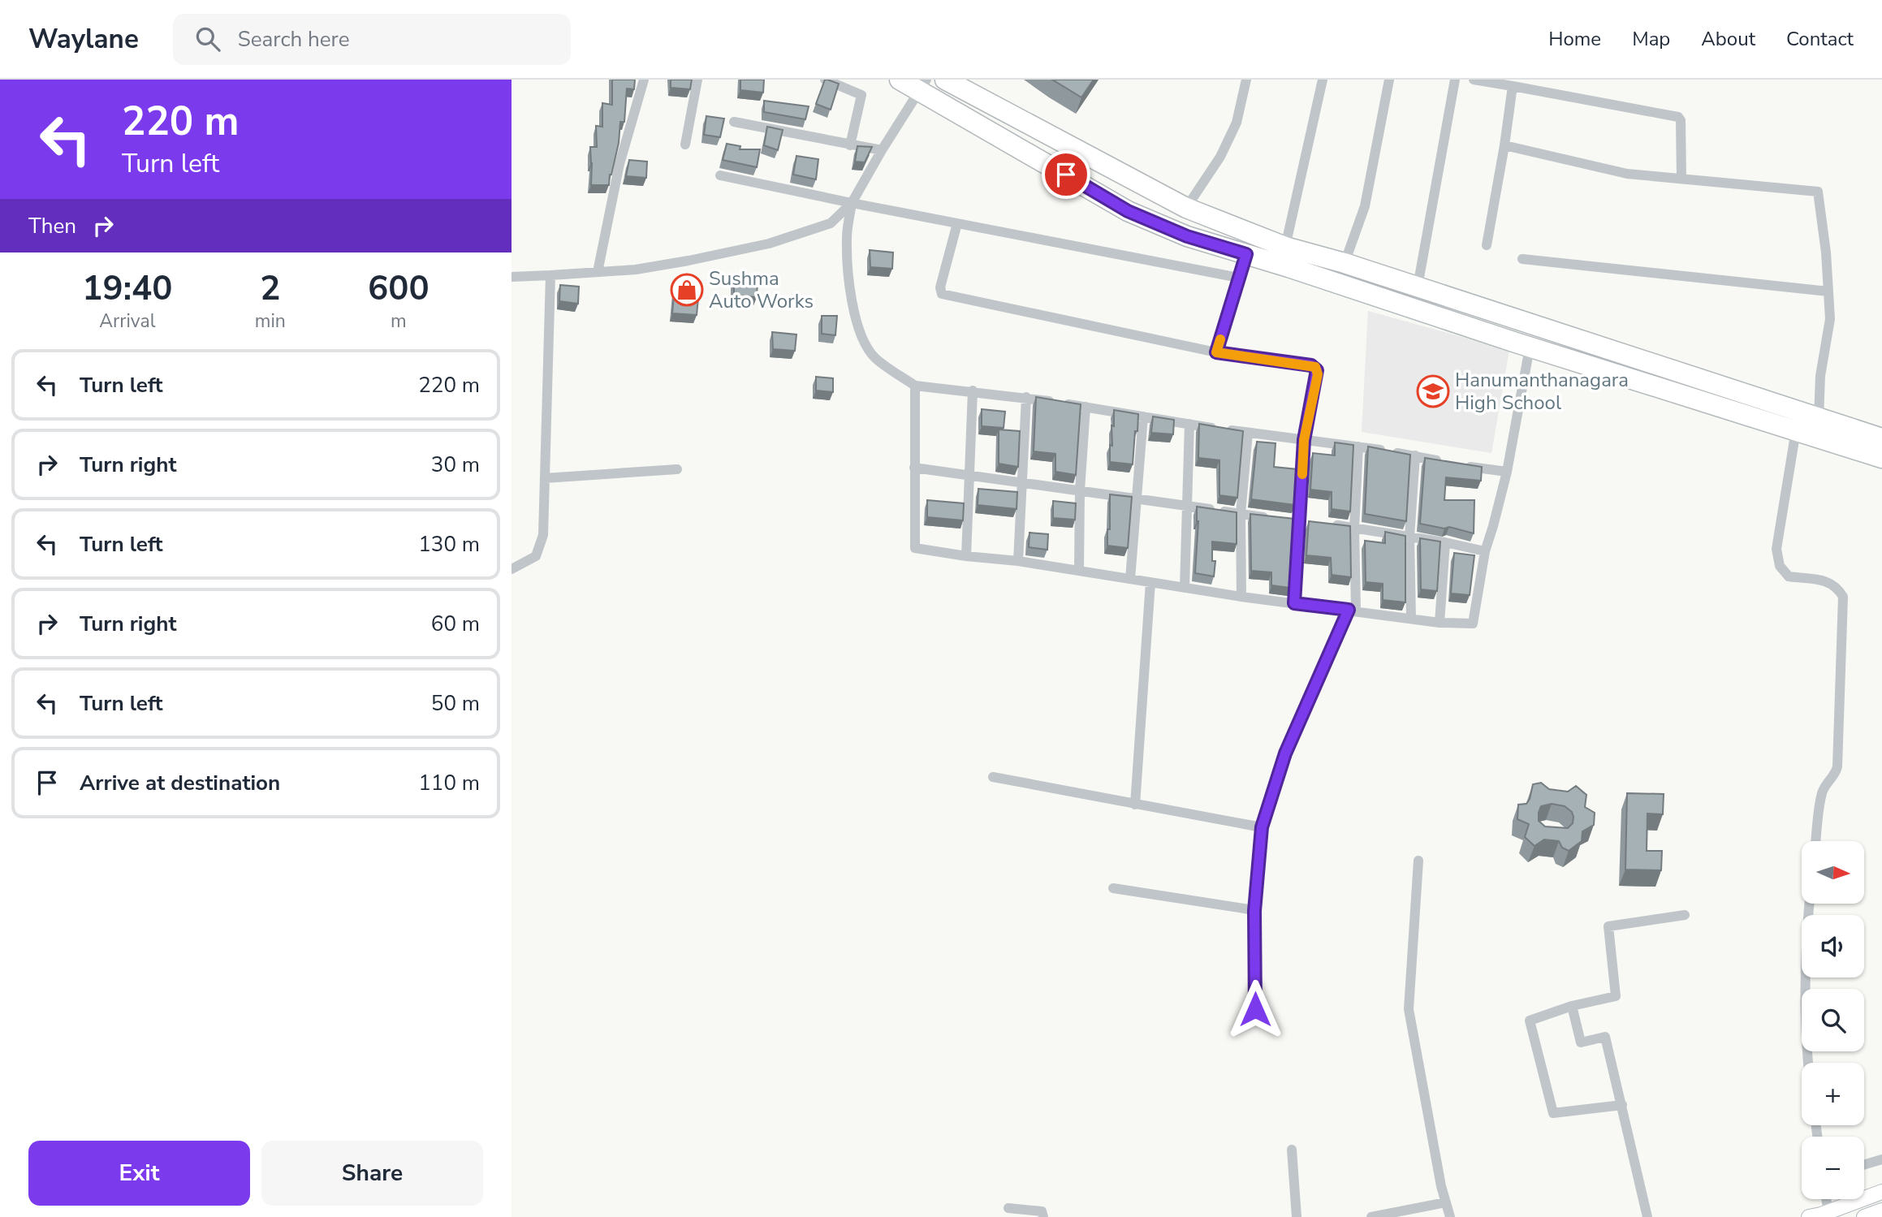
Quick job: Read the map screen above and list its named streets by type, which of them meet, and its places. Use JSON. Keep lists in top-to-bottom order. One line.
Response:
{"places":{"shop":["Sushma Auto Works"],"school or university":["Hanumanthanagara High School"]},"north":"right","page":{"header":"Waylane","search":"Search here","nav":["Home","Map","About","Contact"],"turn":["220 m","Turn left"],"then":"Then","eta":["19:40","Arrival","2","min","600","m"],"list":[{"name":"Turn left","value":"220 m"},{"name":"Turn right","value":"30 m"},{"name":"Turn left","value":"130 m"},{"name":"Turn right","value":"60 m"},{"name":"Turn left","value":"50 m"},{"name":"Arrive at destination","value":"110 m"}],"map_buttons":["+","−"],"buttons":["Exit","Share"]}}
